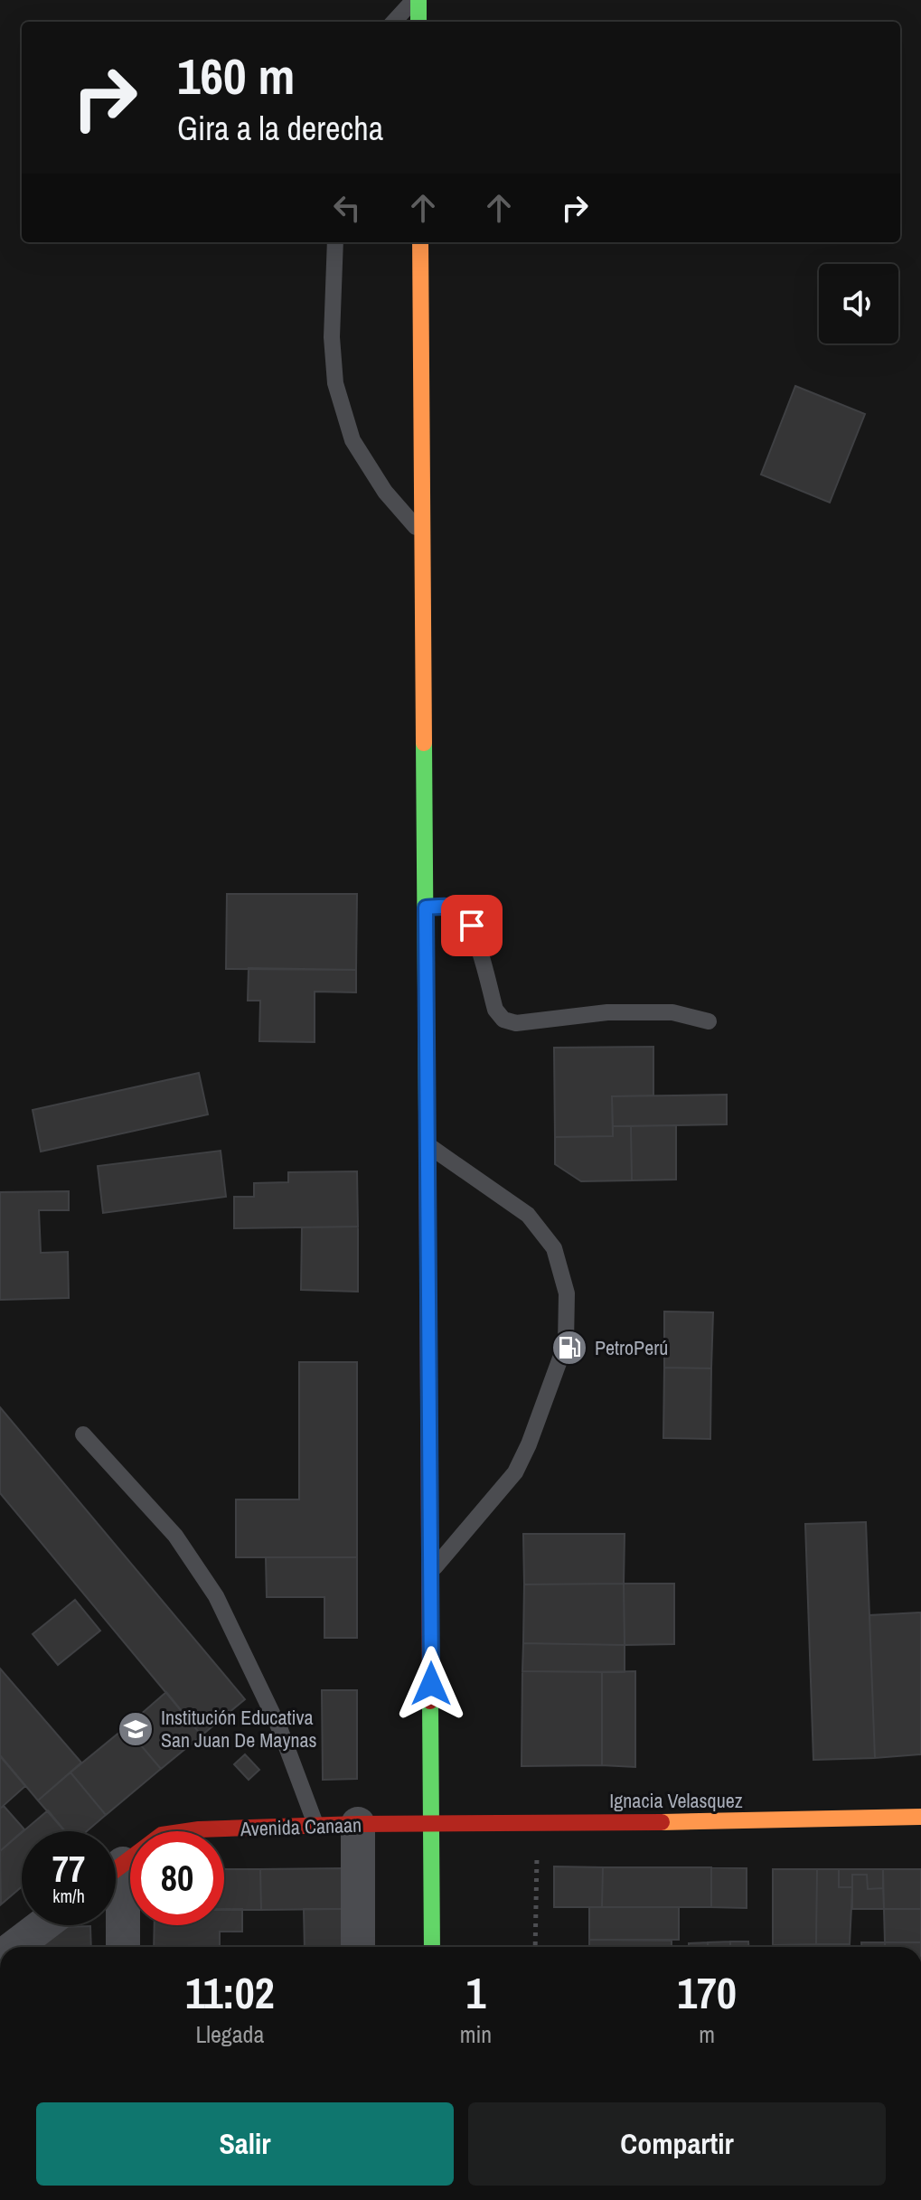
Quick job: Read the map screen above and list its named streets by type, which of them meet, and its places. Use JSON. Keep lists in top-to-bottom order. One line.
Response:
{"streets":{"main road":["Ignacia Velasquez","Avenida Canaan"]},"crossings":[["Ignacia Velasquez","Avenida Canaan"]],"places":{"fuel station":["PetroPerú"],"school or university":["Institución Educativa San Juan De Maynas"]},"page":{"turn":["160 m","Gira a la derecha"],"speed":"77 km/h","limit":"80","eta":["11:02","Llegada","1","min","170","m"],"buttons":["Salir","Compartir"]}}
